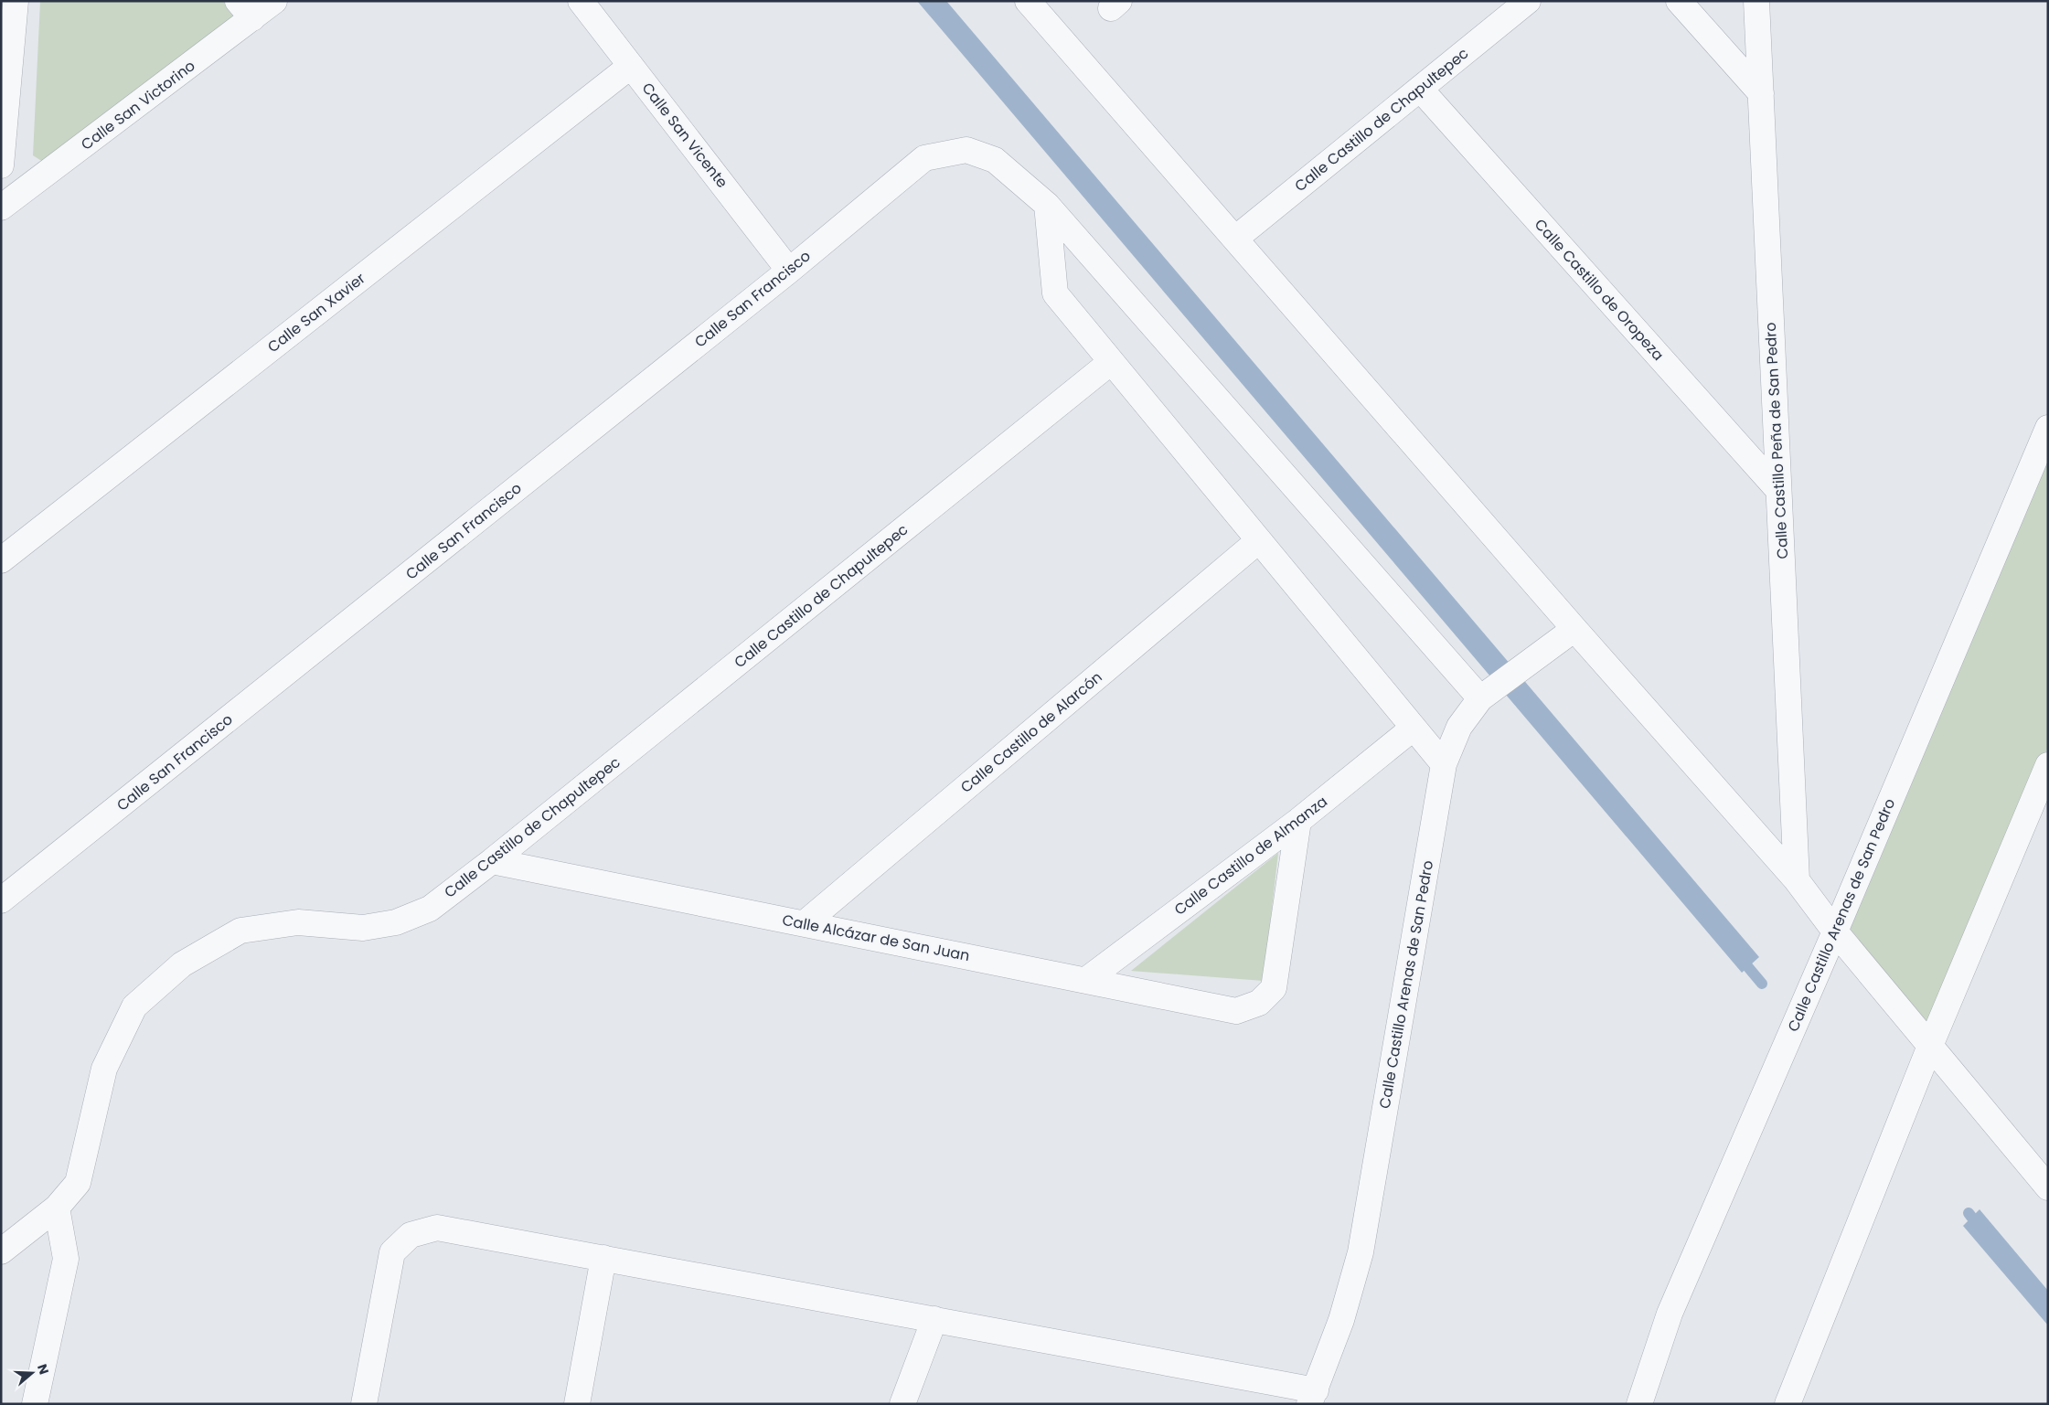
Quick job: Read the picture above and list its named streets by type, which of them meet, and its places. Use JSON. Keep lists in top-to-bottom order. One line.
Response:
{"streets":{"street":["Calle San Victorino","Calle Castillo de Chapultepec","Calle San Vicente","Calle Castillo de Oropeza","Calle San Francisco","Calle San Xavier","Calle Castillo Peña de San Pedro","Calle Castillo de Alarcón","Calle Castillo de Almanza","Calle Castillo Arenas de San Pedro","Calle Alcázar de San Juan"]},"crossings":[["Calle Castillo de Chapultepec","Calle Castillo de Oropeza"],["Calle Castillo de Chapultepec","Calle Alcázar de San Juan"],["Calle San Vicente","Calle San Francisco"],["Calle San Vicente","Calle San Xavier"],["Calle Castillo de Oropeza","Calle Castillo Peña de San Pedro"],["Calle Castillo de Alarcón","Calle Alcázar de San Juan"],["Calle Castillo de Almanza","Calle Alcázar de San Juan"]],"north":"right"}
